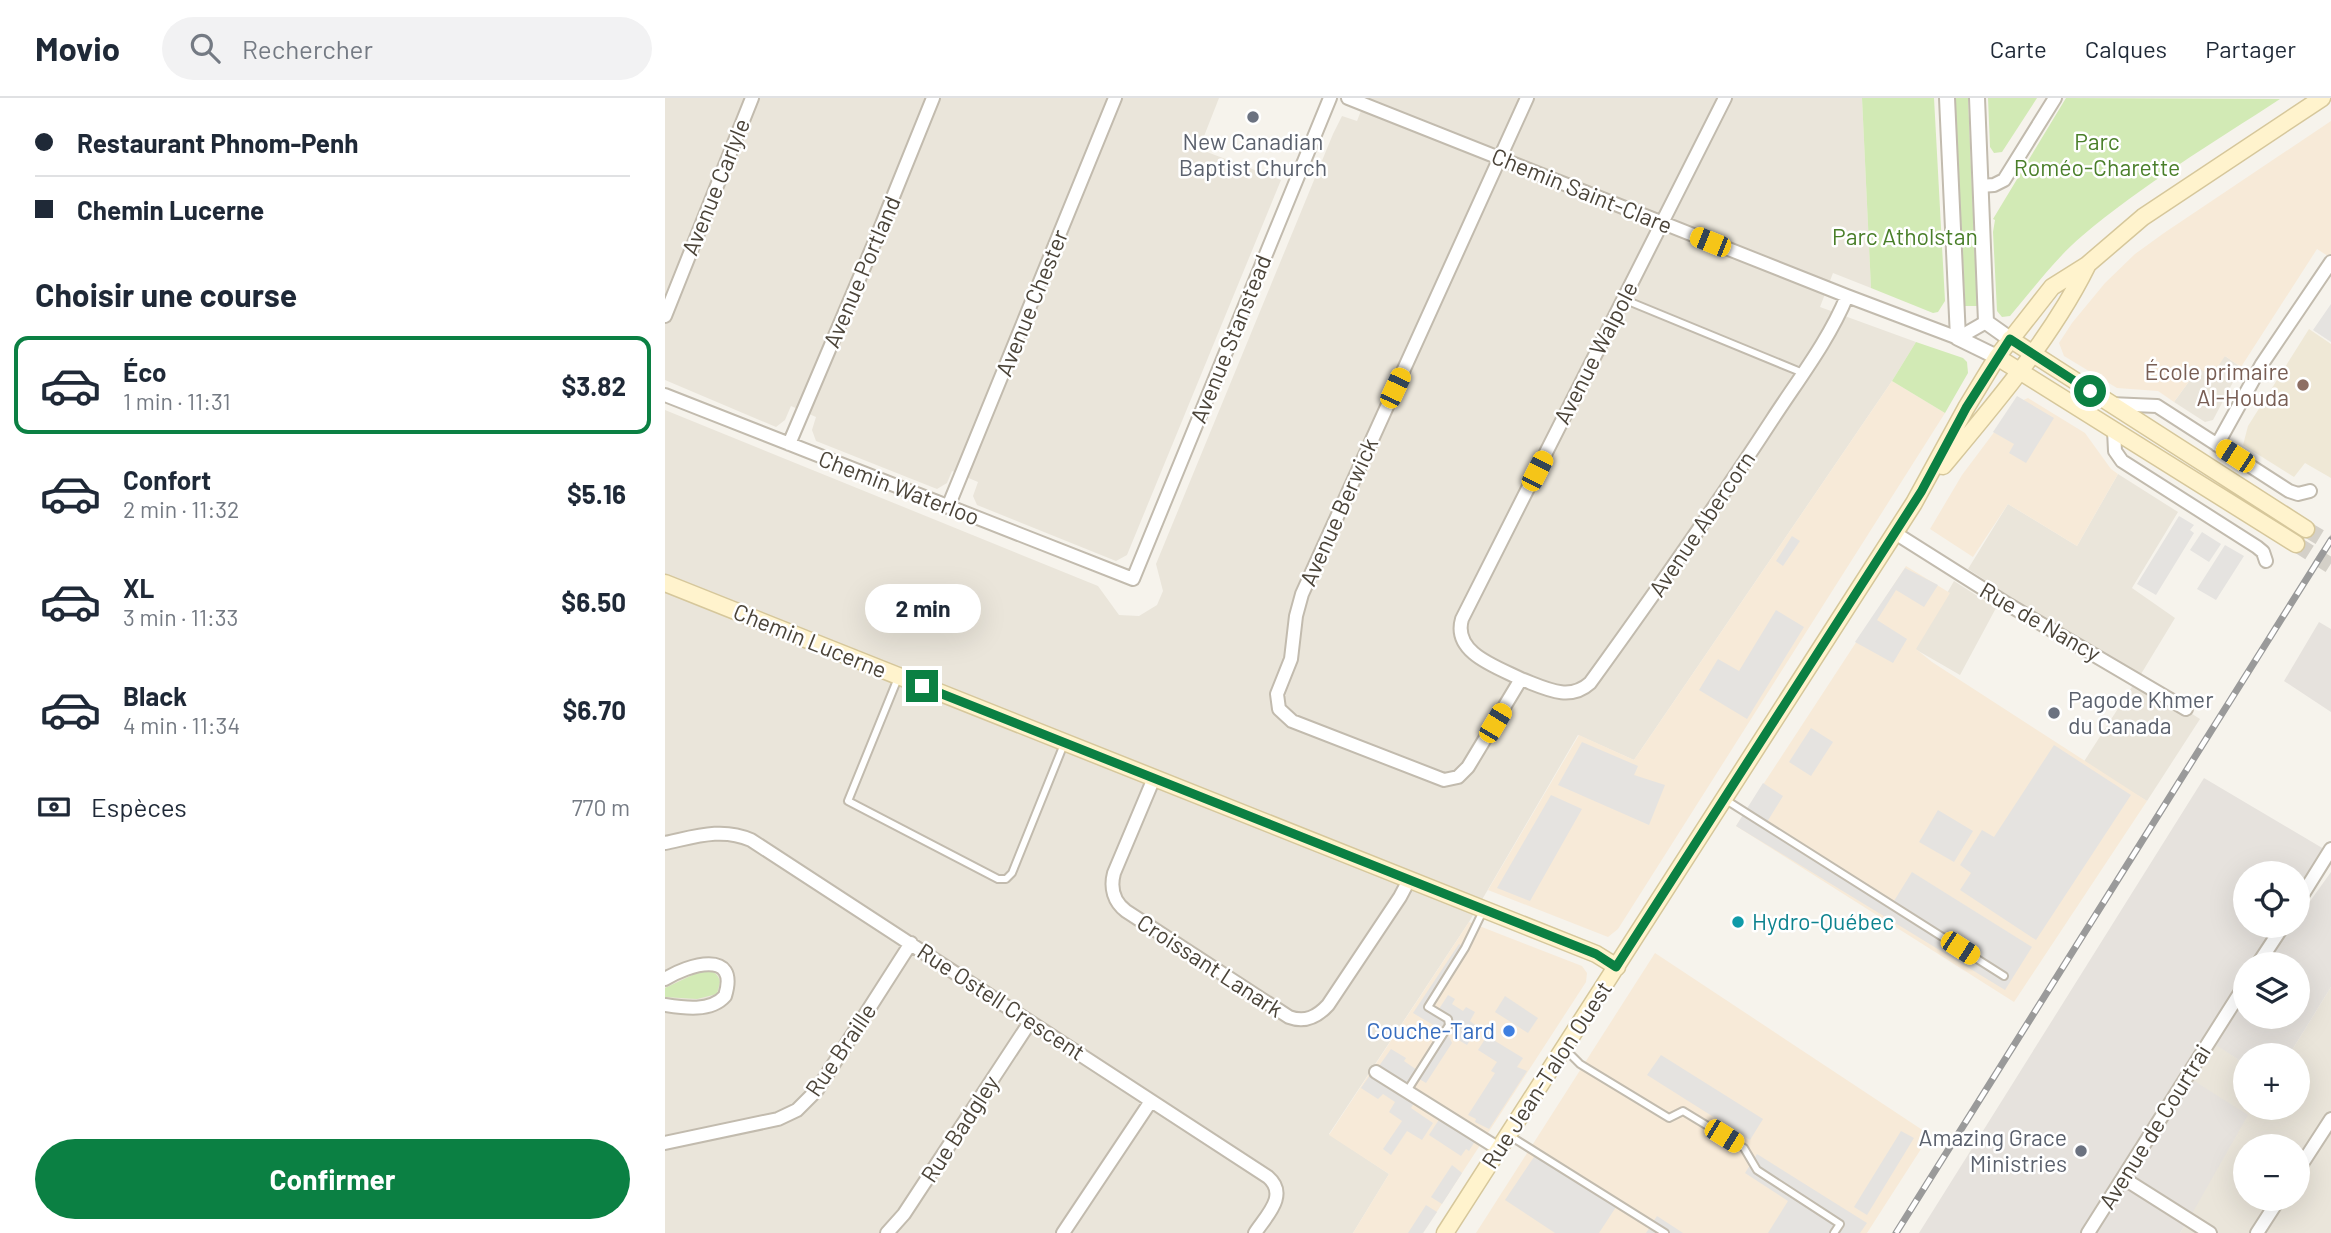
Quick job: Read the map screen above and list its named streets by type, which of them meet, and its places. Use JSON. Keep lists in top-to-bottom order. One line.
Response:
{"streets":{"main road":["Chemin Lucerne","Rue Jean-Talon Ouest"],"street":["Avenue Carlyle","Chemin Saint-Clare","Avenue Portland","Avenue Chester","Avenue Stanstead","Avenue Walpole","Chemin Waterloo","Avenue Berwick","Avenue Abercorn","Rue de Nancy","Croissant Lanark","Rue Ostell Crescent","Rue Braille","Avenue de Courtrai","Rue Badgley"]},"crossings":[["Chemin Saint-Clare","Avenue Walpole"],["Chemin Saint-Clare","Avenue Berwick"],["Chemin Saint-Clare","Avenue Abercorn"],["Avenue Portland","Chemin Waterloo"],["Avenue Chester","Chemin Waterloo"],["Avenue Stanstead","Chemin Waterloo"],["Avenue Walpole","Avenue Berwick"],["Avenue Walpole","Avenue Abercorn"],["Avenue Berwick","Avenue Abercorn"],["Rue de Nancy","Rue Jean-Talon Ouest"],["Chemin Lucerne","Croissant Lanark"],["Chemin Lucerne","Rue Jean-Talon Ouest"],["Rue Ostell Crescent","Rue Braille"],["Rue Ostell Crescent","Rue Badgley"]],"parks":["Parc Roméo-Charette","Parc Atholstan"],"places":["New Canadian Baptist Church","École primaire Al-Houda","Pagode Khmer du Canada","Hydro-Québec","Couche-Tard","Amazing Grace Ministries"],"page":{"header":"Movio","search":"Rechercher","nav":["Carte","Calques","Partager"],"banner":["Restaurant Phnom-Penh","Chemin Lucerne"],"heading":"Choisir une course","list":[{"name":"Éco","note":"1 min · 11:31","value":"$3.82"},{"name":"Confort","note":"2 min · 11:32","value":"$5.16"},{"name":"XL","note":"3 min · 11:33","value":"$6.50"},{"name":"Black","note":"4 min · 11:34","value":"$6.70"}],"bubble":"2 min","pay":["Espèces","770 m"],"map_buttons":["+","−"],"buttons":"Confirmer"}}
